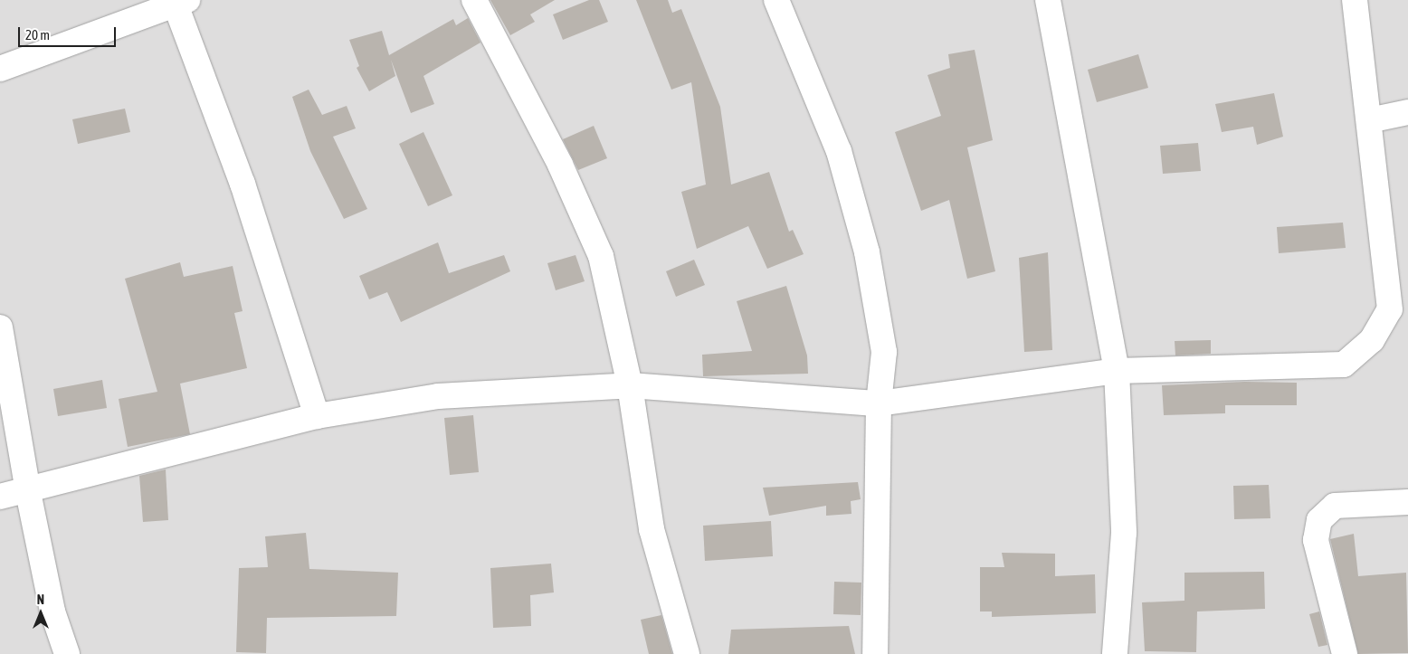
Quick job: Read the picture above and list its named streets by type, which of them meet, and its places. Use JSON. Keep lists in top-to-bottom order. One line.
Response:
{"scale_bar":"20 m","north":"top"}
